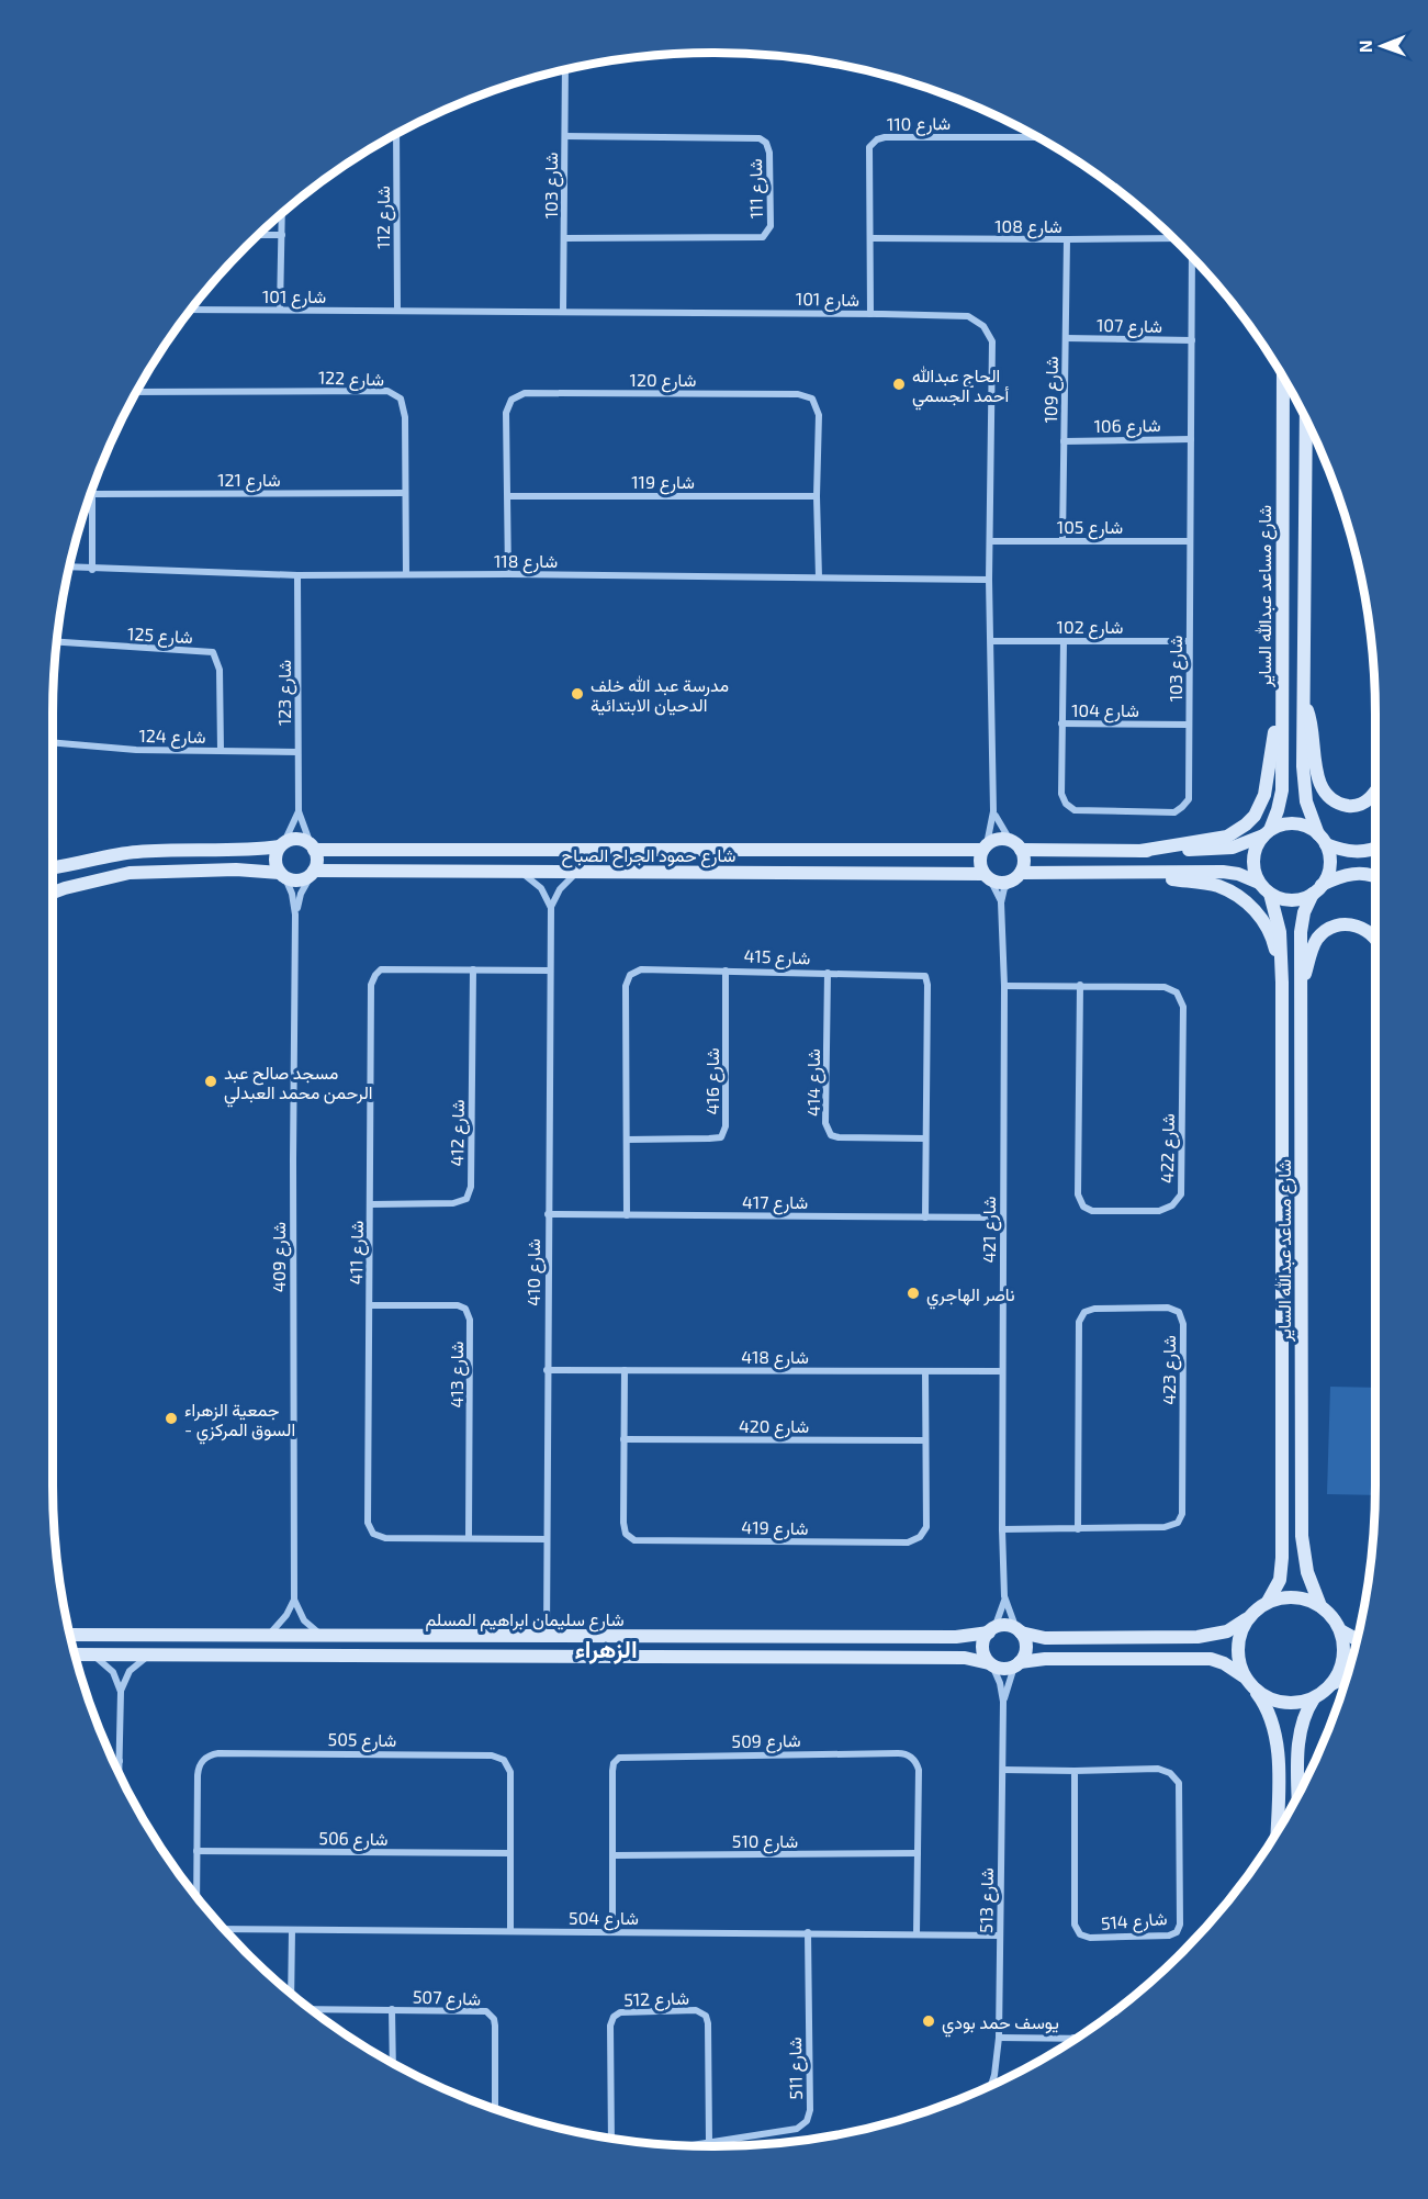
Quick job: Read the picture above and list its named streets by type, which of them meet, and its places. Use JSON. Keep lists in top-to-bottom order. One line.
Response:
{"streets":{"street":["شارع 110","شارع 103","شارع 111","شارع 112","شارع 108","شارع 101","شارع 107","شارع 122","شارع 120","شارع 109","شارع 106","شارع 121","شارع 119","شارع 105","شارع 118","شارع مساعد عبدالله الساير","شارع 102","شارع 125","شارع 123","شارع 104","شارع 124","شارع حمود الجراح الصباح","شارع 415","شارع 416","شارع 414","شارع 412","شارع 422","شارع 417","شارع 421","شارع 411","شارع 409","شارع 410","شارع 418","شارع 423","شارع 413","شارع 420","شارع 419","شارع سليمان ابراهيم المسلم","شارع 505","شارع 509","شارع 506","شارع 510","شارع 513","شارع 504","شارع 514","شارع 507","شارع 512","شارع 511"]},"crossings":[["شارع 110","شارع 108"],["شارع 110","شارع 101"],["شارع 103","شارع 111"],["شارع 103","شارع 101"],["شارع 103","شارع 107"],["شارع 103","شارع 106"],["شارع 103","شارع 105"],["شارع 103","شارع 102"],["شارع 103","شارع 104"],["شارع 112","شارع 101"],["شارع 108","شارع 109"],["شارع 101","شارع 105"],["شارع 101","شارع 118"],["شارع 101","شارع 102"],["شارع 101","شارع حمود الجراح الصباح"],["شارع 101","شارع 421"],["شارع 107","شارع 109"],["شارع 122","شارع 121"],["شارع 122","شارع 118"],["شارع 120","شارع 119"],["شارع 120","شارع 118"],["شارع 109","شارع 106"],["شارع 109","شارع 105"],["شارع 118","شارع 123"],["شارع 125","شارع 124"],["شارع 123","شارع 124"],["شارع 123","شارع حمود الجراح الصباح"],["شارع 123","شارع 409"],["شارع حمود الجراح الصباح","شارع 421"],["شارع حمود الجراح الصباح","شارع 409"],["شارع 415","شارع 416"],["شارع 415","شارع 414"],["شارع 415","شارع 417"],["شارع 412","شارع 411"],["شارع 422","شارع 421"],["شارع 417","شارع 421"],["شارع 417","شارع 410"],["شارع 421","شارع 418"],["شارع 421","شارع 423"],["شارع 421","شارع سليمان ابراهيم المسلم"],["شارع 421","شارع 513"],["شارع 411","شارع 410"],["شارع 411","شارع 413"],["شارع 410","شارع 418"],["شارع 410","شارع سليمان ابراهيم المسلم"],["شارع 418","شارع 419"],["شارع 420","شارع 419"],["شارع سليمان ابراهيم المسلم","شارع 513"],["شارع 505","شارع 506"],["شارع 505","شارع 504"],["شارع 509","شارع 510"],["شارع 509","شارع 504"],["شارع 513","شارع 504"],["شارع 513","شارع 514"],["شارع 504","شارع 507"],["شارع 504","شارع 511"],["شارع 512","شارع 511"]],"districts":["الزهراء"],"places":["الحاج عبدالله أحمد الجسمي","مدرسة عبد الله خلف الدحيان الابتدائية","مسجد صالح عبد الرحمن محمد العبدلي","ناصر الهاجري","جمعية الزهراء - السوق المركزي","يوسف حمد بودي"],"north":"left"}
